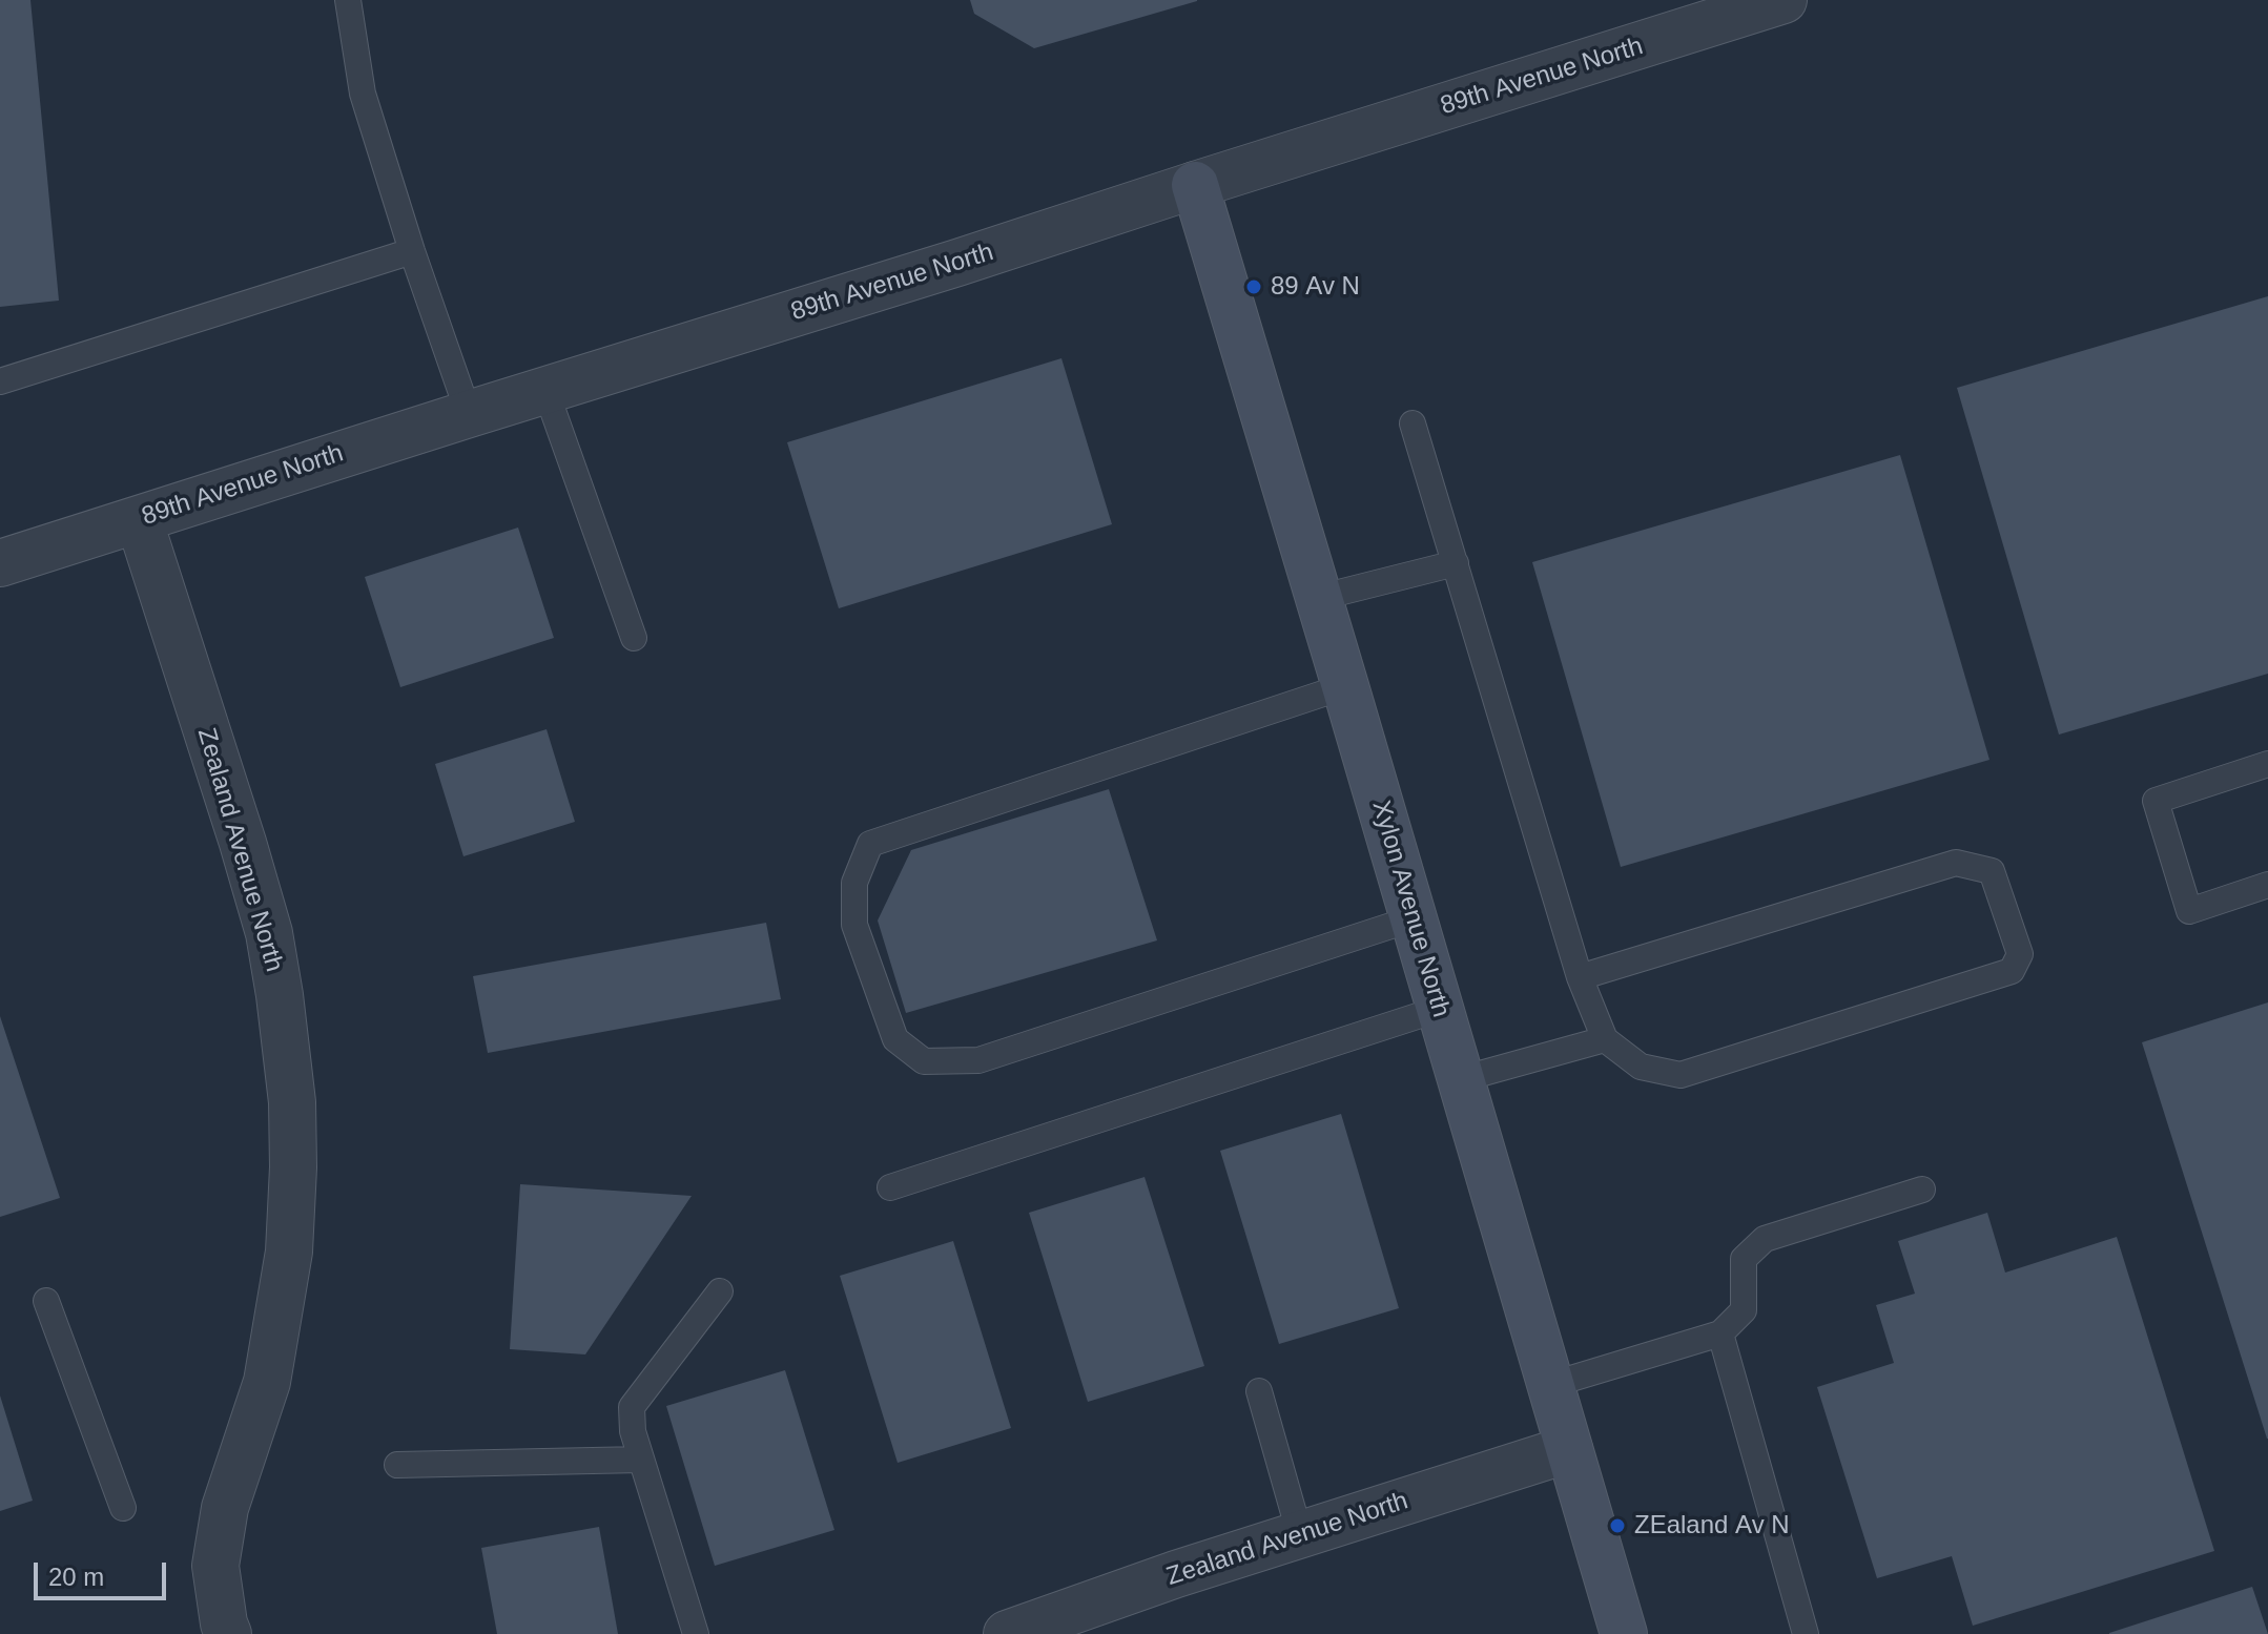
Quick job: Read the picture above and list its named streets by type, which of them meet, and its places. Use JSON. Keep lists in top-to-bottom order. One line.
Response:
{"streets":{"street":["89th Avenue North","Zealand Avenue North","Xylon Avenue North"]},"crossings":[["89th Avenue North","Zealand Avenue North"],["89th Avenue North","Xylon Avenue North"],["Zealand Avenue North","Xylon Avenue North"]],"places":["89 Av N","ZEaland Av N"],"scale_bar":"20 m"}
